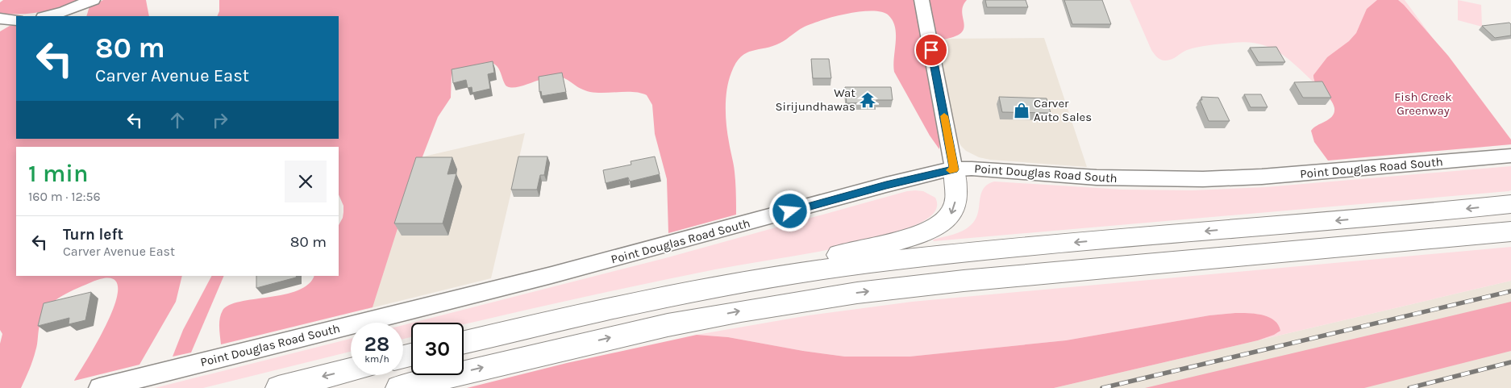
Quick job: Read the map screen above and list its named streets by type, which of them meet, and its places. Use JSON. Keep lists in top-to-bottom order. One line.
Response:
{"streets":{"street":["Point Douglas Road South"]},"parks":["Fish Creek Greenway"],"places":{"temple":["Wat Sirijundhawas"],"shop":["Carver Auto Sales"]},"page":{"turn":["80 m","Carver Avenue East"],"heading":["1 min","160 m · 12:56"],"list":[{"name":"Turn left","note":"Carver Avenue East","value":"80 m"}],"speed":"28 km/h","limit":"30"}}
